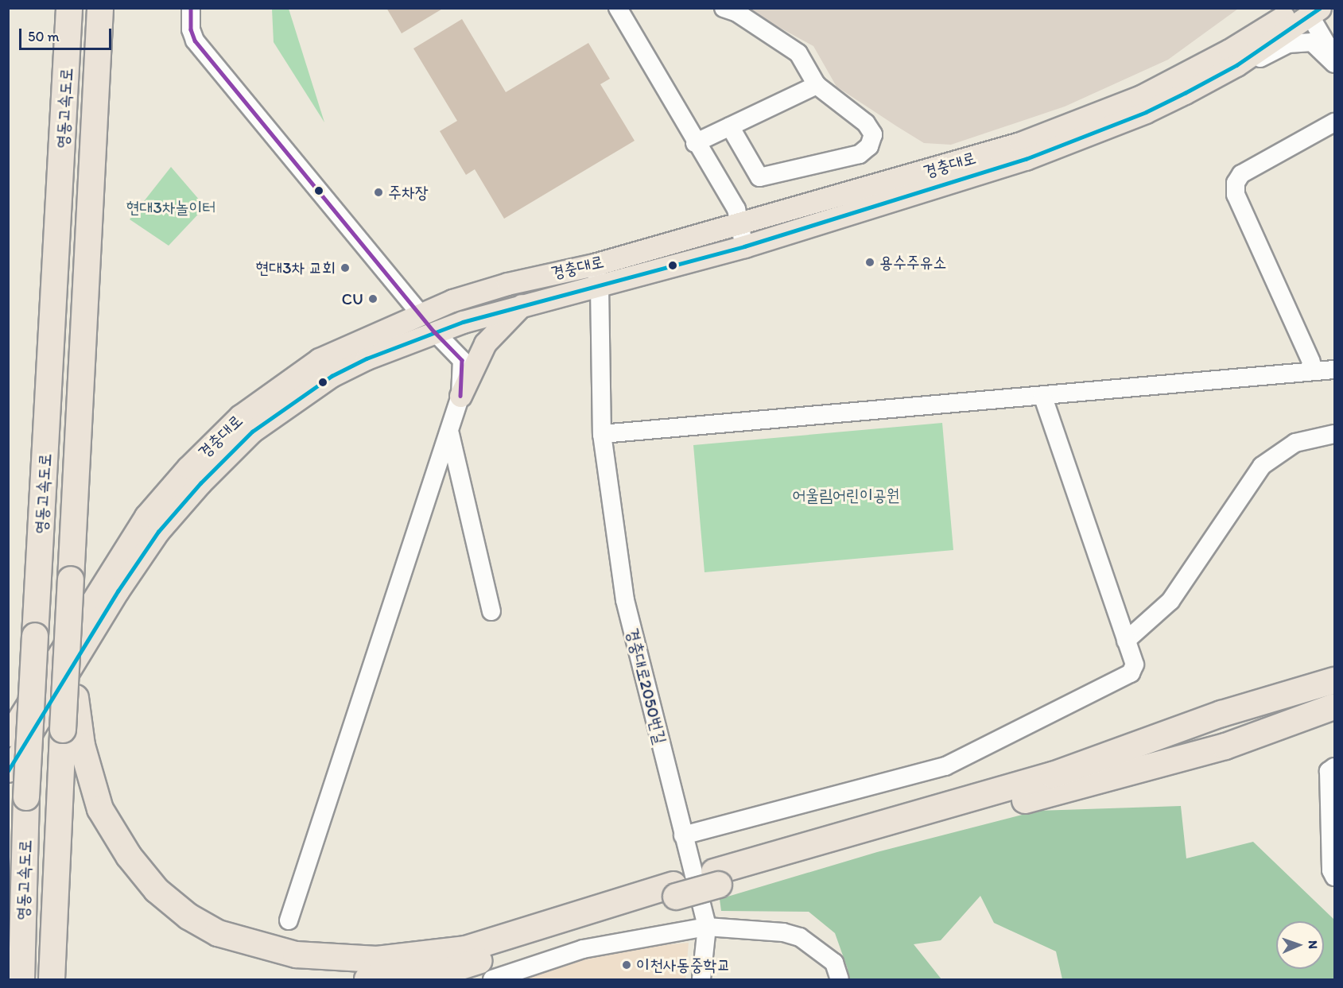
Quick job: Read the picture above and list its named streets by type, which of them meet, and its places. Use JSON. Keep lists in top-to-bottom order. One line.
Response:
{"streets":{"highway":["영동고속도로"],"main road":["경충대로"],"street":["경충대로2050번길"]},"crossings":[["경충대로","경충대로2050번길"]],"parks":["현대3차놀이터","어울림어린이공원"],"places":["주차장","용수주유소","현대3차 교회","CU","이천사동중학교"],"scale_bar":"50 m","north":"right"}
